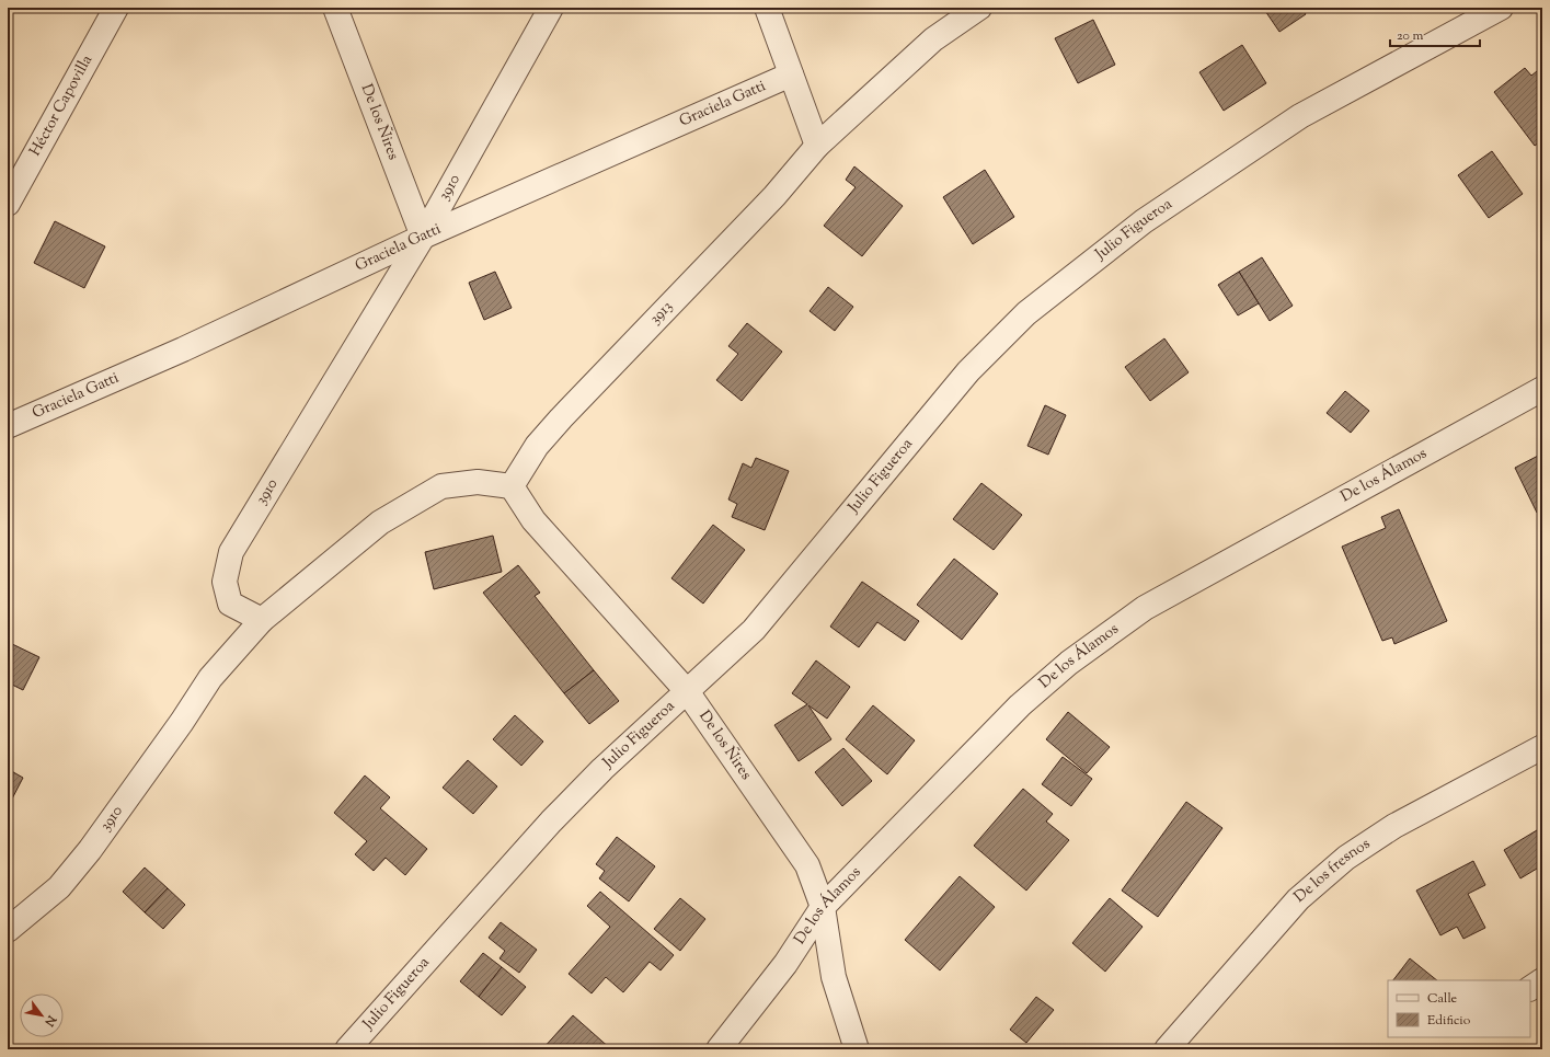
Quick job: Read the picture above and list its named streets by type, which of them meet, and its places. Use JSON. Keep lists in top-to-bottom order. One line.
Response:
{"streets":{"street":["Graciela Gatti","Héctor Capovilla","De los Ñires","3910","Julio Figueroa","3913","De los Álamos","De los fresnos"]},"crossings":[["Graciela Gatti","De los Ñires"],["Graciela Gatti","3910"],["De los Ñires","3910"],["De los Ñires","Julio Figueroa"],["De los Ñires","3913"],["De los Ñires","De los Álamos"]],"legend":["Calle","Edificio"],"scale_bar":"20 m","north":"bottom right"}
